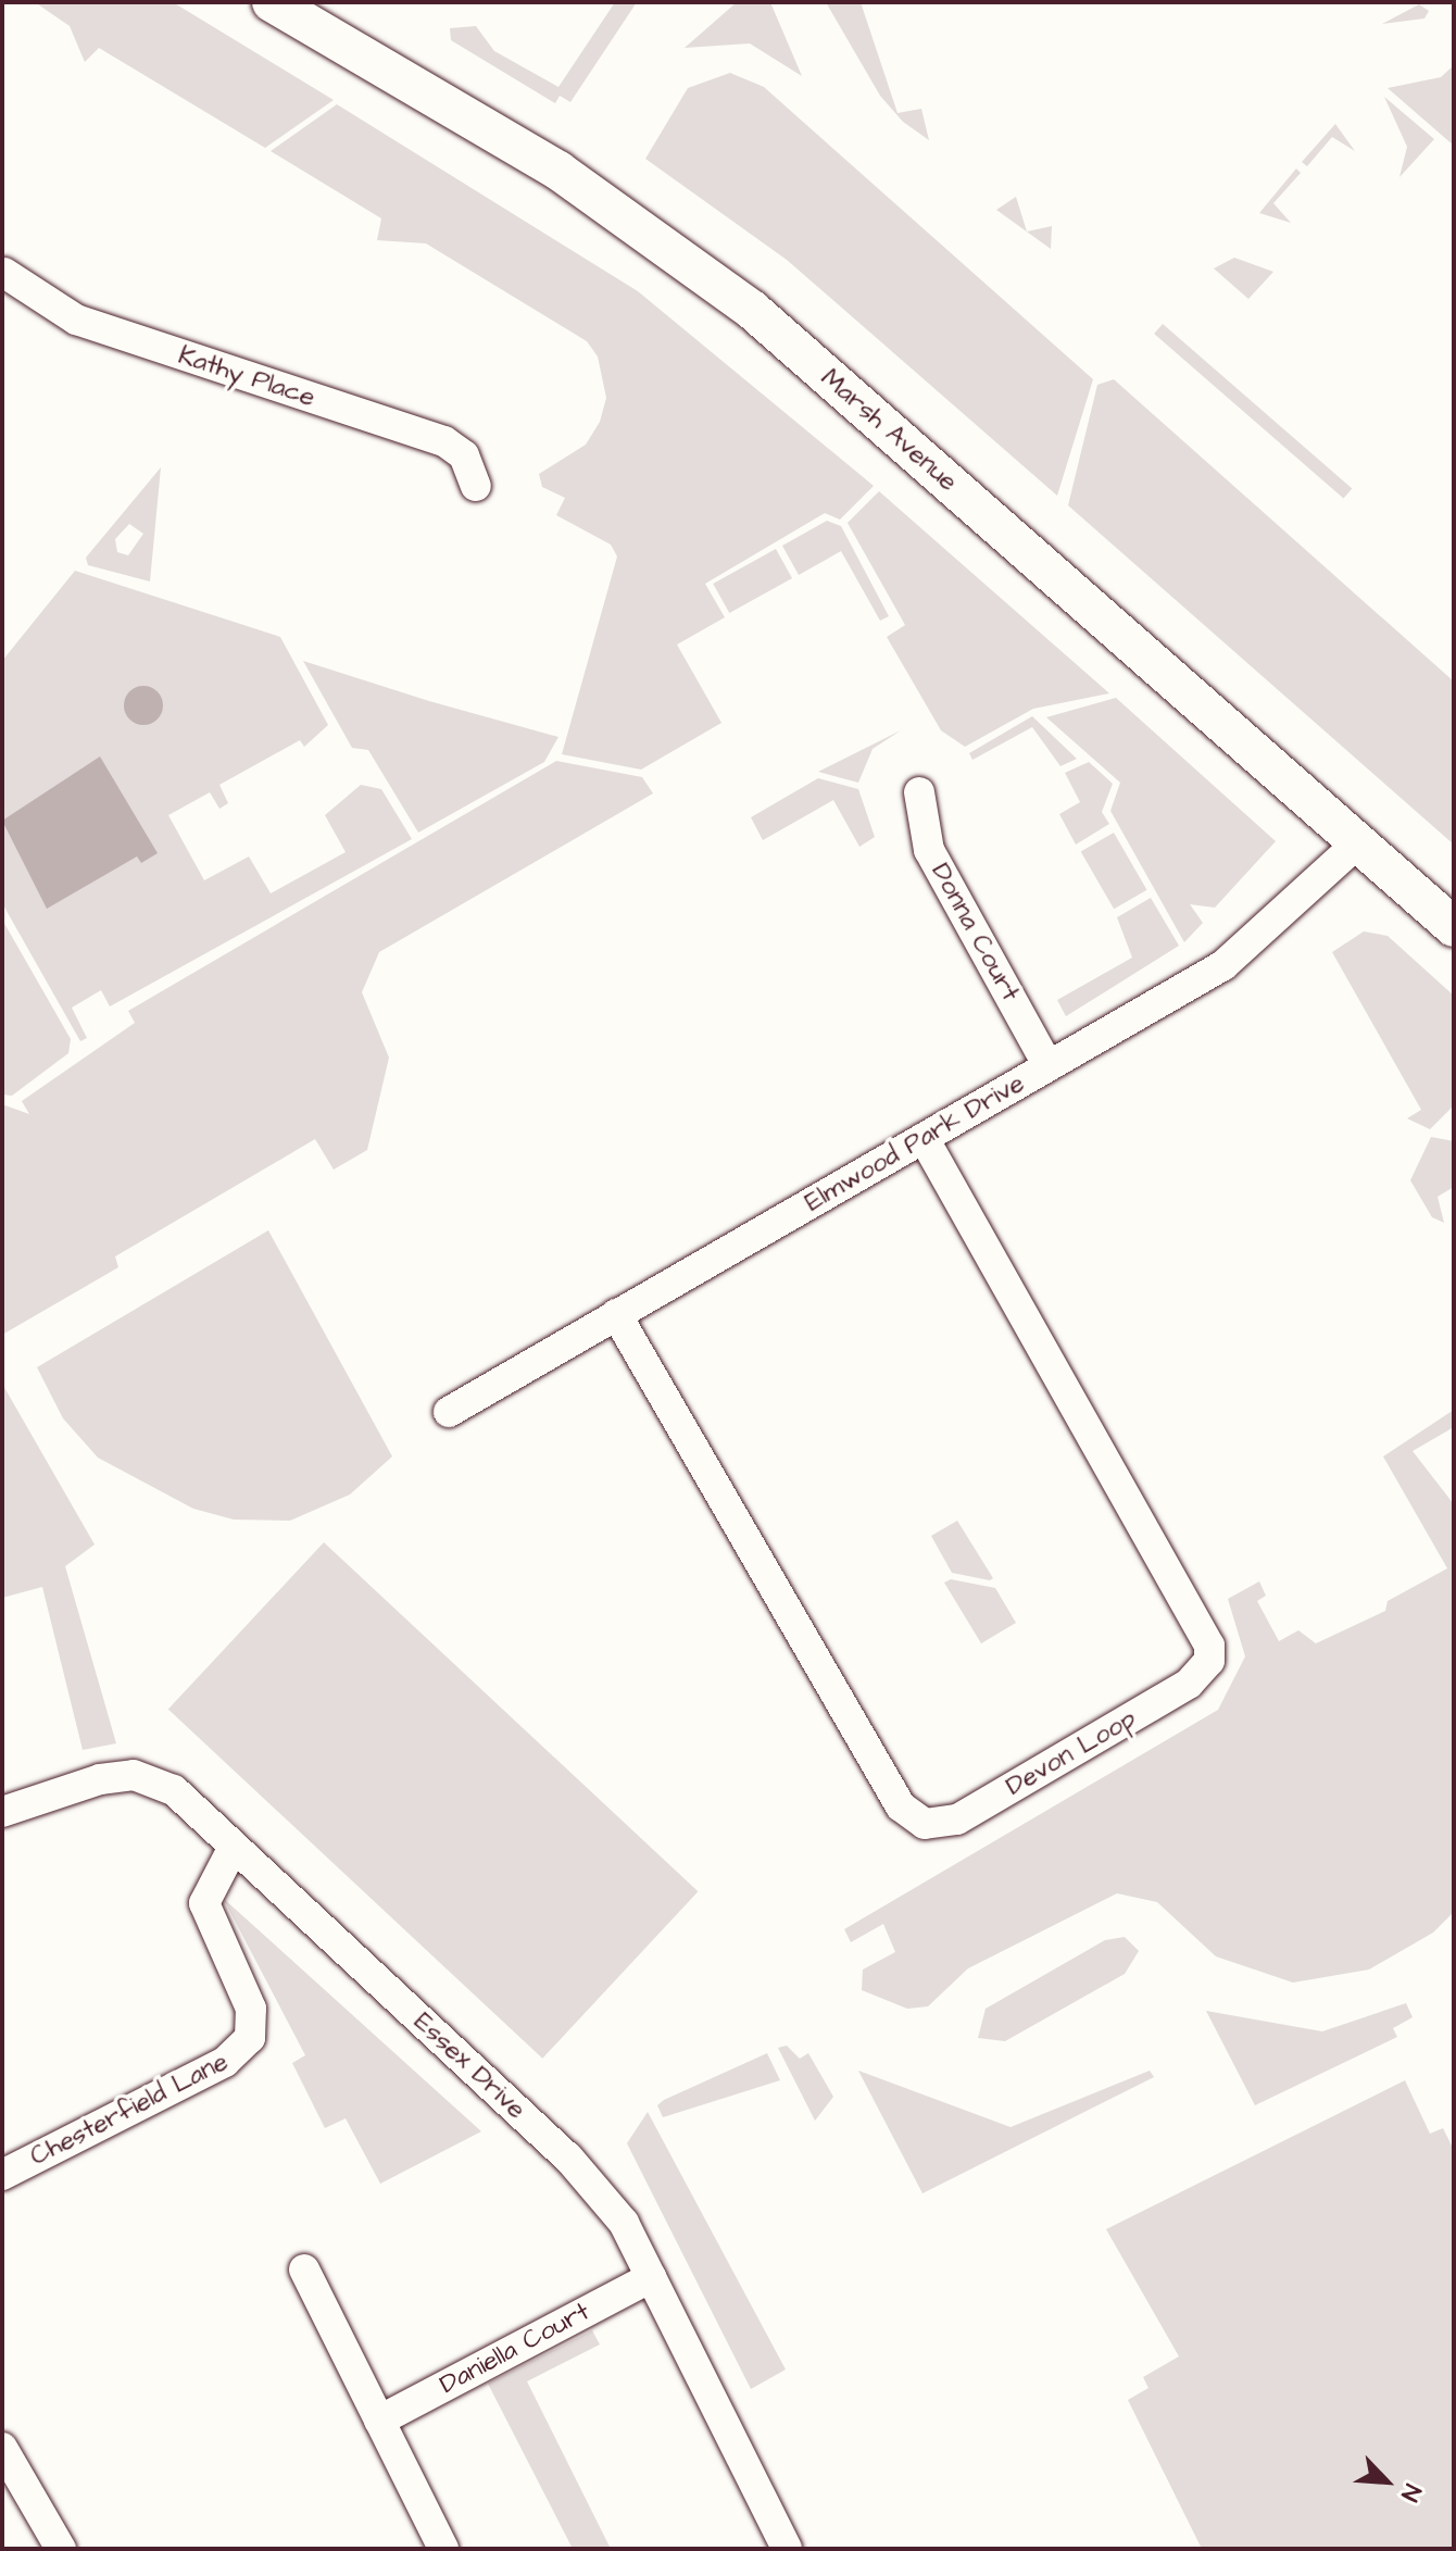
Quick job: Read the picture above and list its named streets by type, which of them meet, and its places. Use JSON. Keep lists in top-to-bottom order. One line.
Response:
{"streets":{"street":["Kathy Place","Marsh Avenue","Donna Court","Elmwood Park Drive","Devon Loop","Essex Drive","Chesterfield Lane","Daniella Court"]},"crossings":[["Marsh Avenue","Elmwood Park Drive"],["Donna Court","Elmwood Park Drive"],["Elmwood Park Drive","Devon Loop"],["Essex Drive","Chesterfield Lane"],["Essex Drive","Daniella Court"]],"north":"bottom right"}
